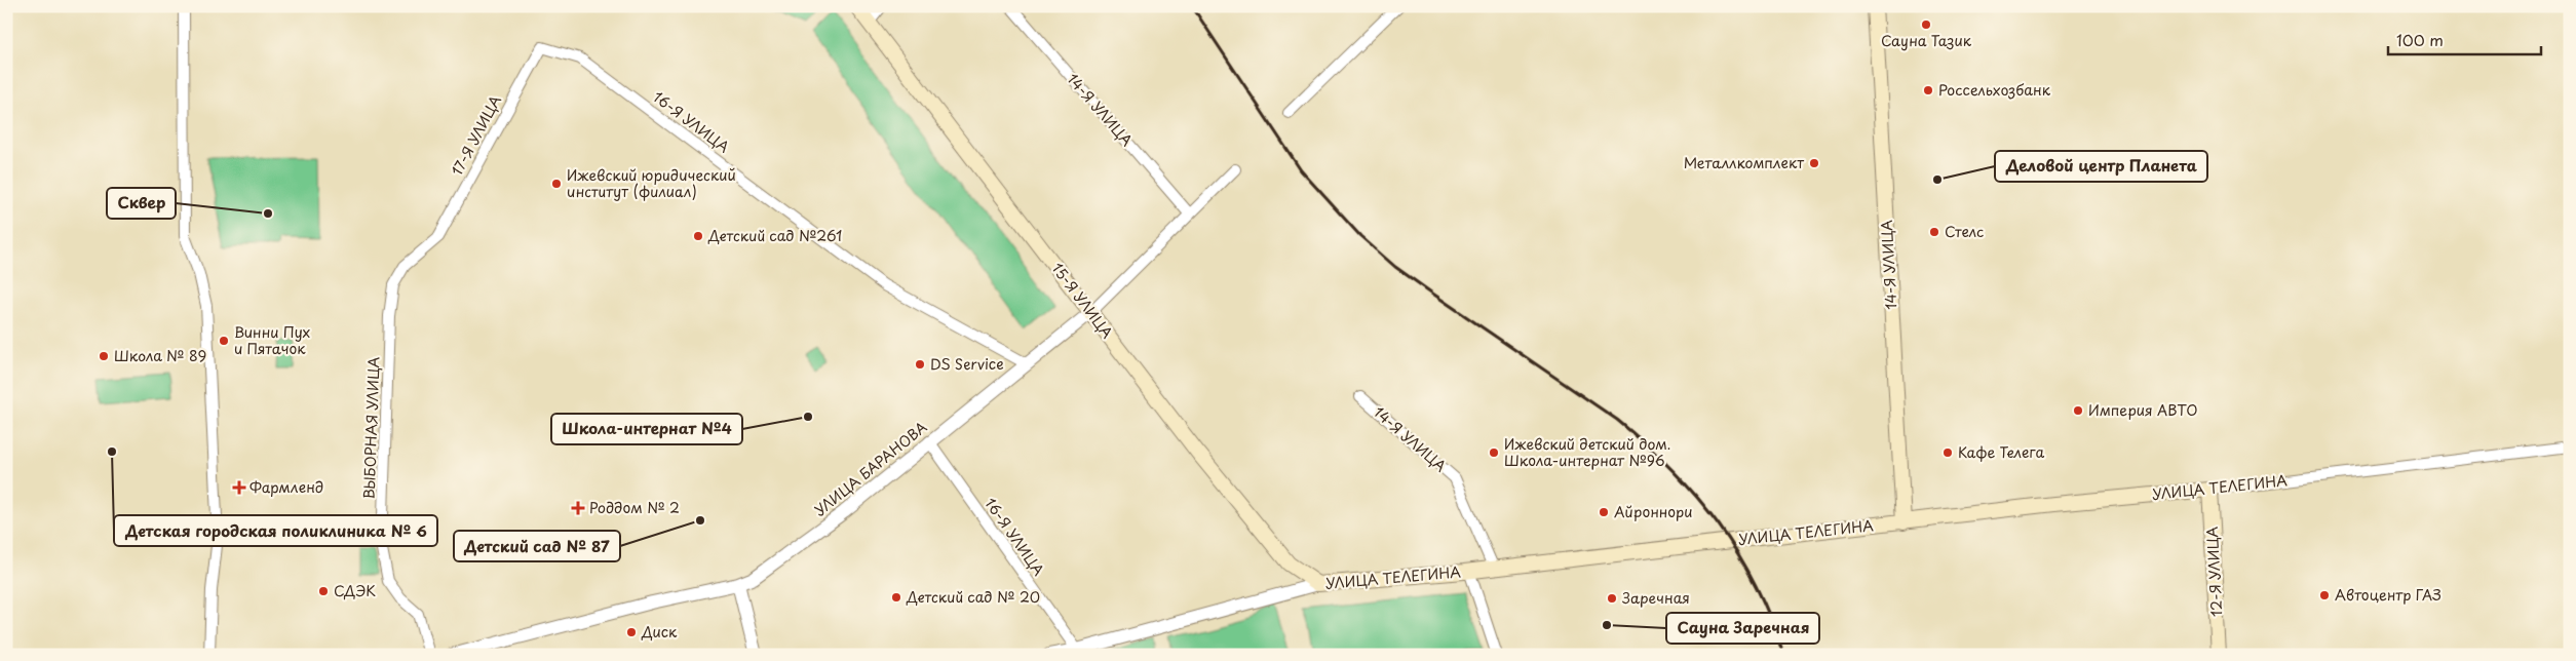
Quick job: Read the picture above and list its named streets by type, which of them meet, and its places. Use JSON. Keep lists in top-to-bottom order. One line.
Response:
{"streets":{"main road":["14-Я УЛИЦА","15-Я УЛИЦА","УЛИЦА ТЕЛЕГИНА","12-Я УЛИЦА"],"street":["16-Я УЛИЦА","17-Я УЛИЦА","ВЫБОРНАЯ УЛИЦА","УЛИЦА БАРАНОВА"]},"crossings":[["14-Я УЛИЦА","УЛИЦА БАРАНОВА"],["14-Я УЛИЦА","УЛИЦА ТЕЛЕГИНА"],["16-Я УЛИЦА","17-Я УЛИЦА"],["16-Я УЛИЦА","УЛИЦА БАРАНОВА"],["16-Я УЛИЦА","УЛИЦА ТЕЛЕГИНА"],["17-Я УЛИЦА","ВЫБОРНАЯ УЛИЦА"],["15-Я УЛИЦА","УЛИЦА БАРАНОВА"],["15-Я УЛИЦА","УЛИЦА ТЕЛЕГИНА"],["УЛИЦА ТЕЛЕГИНА","12-Я УЛИЦА"]],"places":{"other":["Сауна Тазик","Россельхозбанк","Металлкомплект","Деловой центр Планета","Ижевский юридический институт (филиал)","Сквер","Стелс","Детский сад №261","Винни Пух и Пятачок","Школа № 89","DS Service","Империя АВТО","Школа-интернат №4","Детская городская поликлиника № 6","Ижевский детский дом. Школа-интернат №96","Кафе Телега","Айроннори","Детский сад № 87","СДЭК","Автоцентр ГАЗ","Детский сад № 20","Заречная","Сауна Заречная","Диск"],"health":["Фармленд","Роддом № 2"]},"scale_bar":"100 m"}
